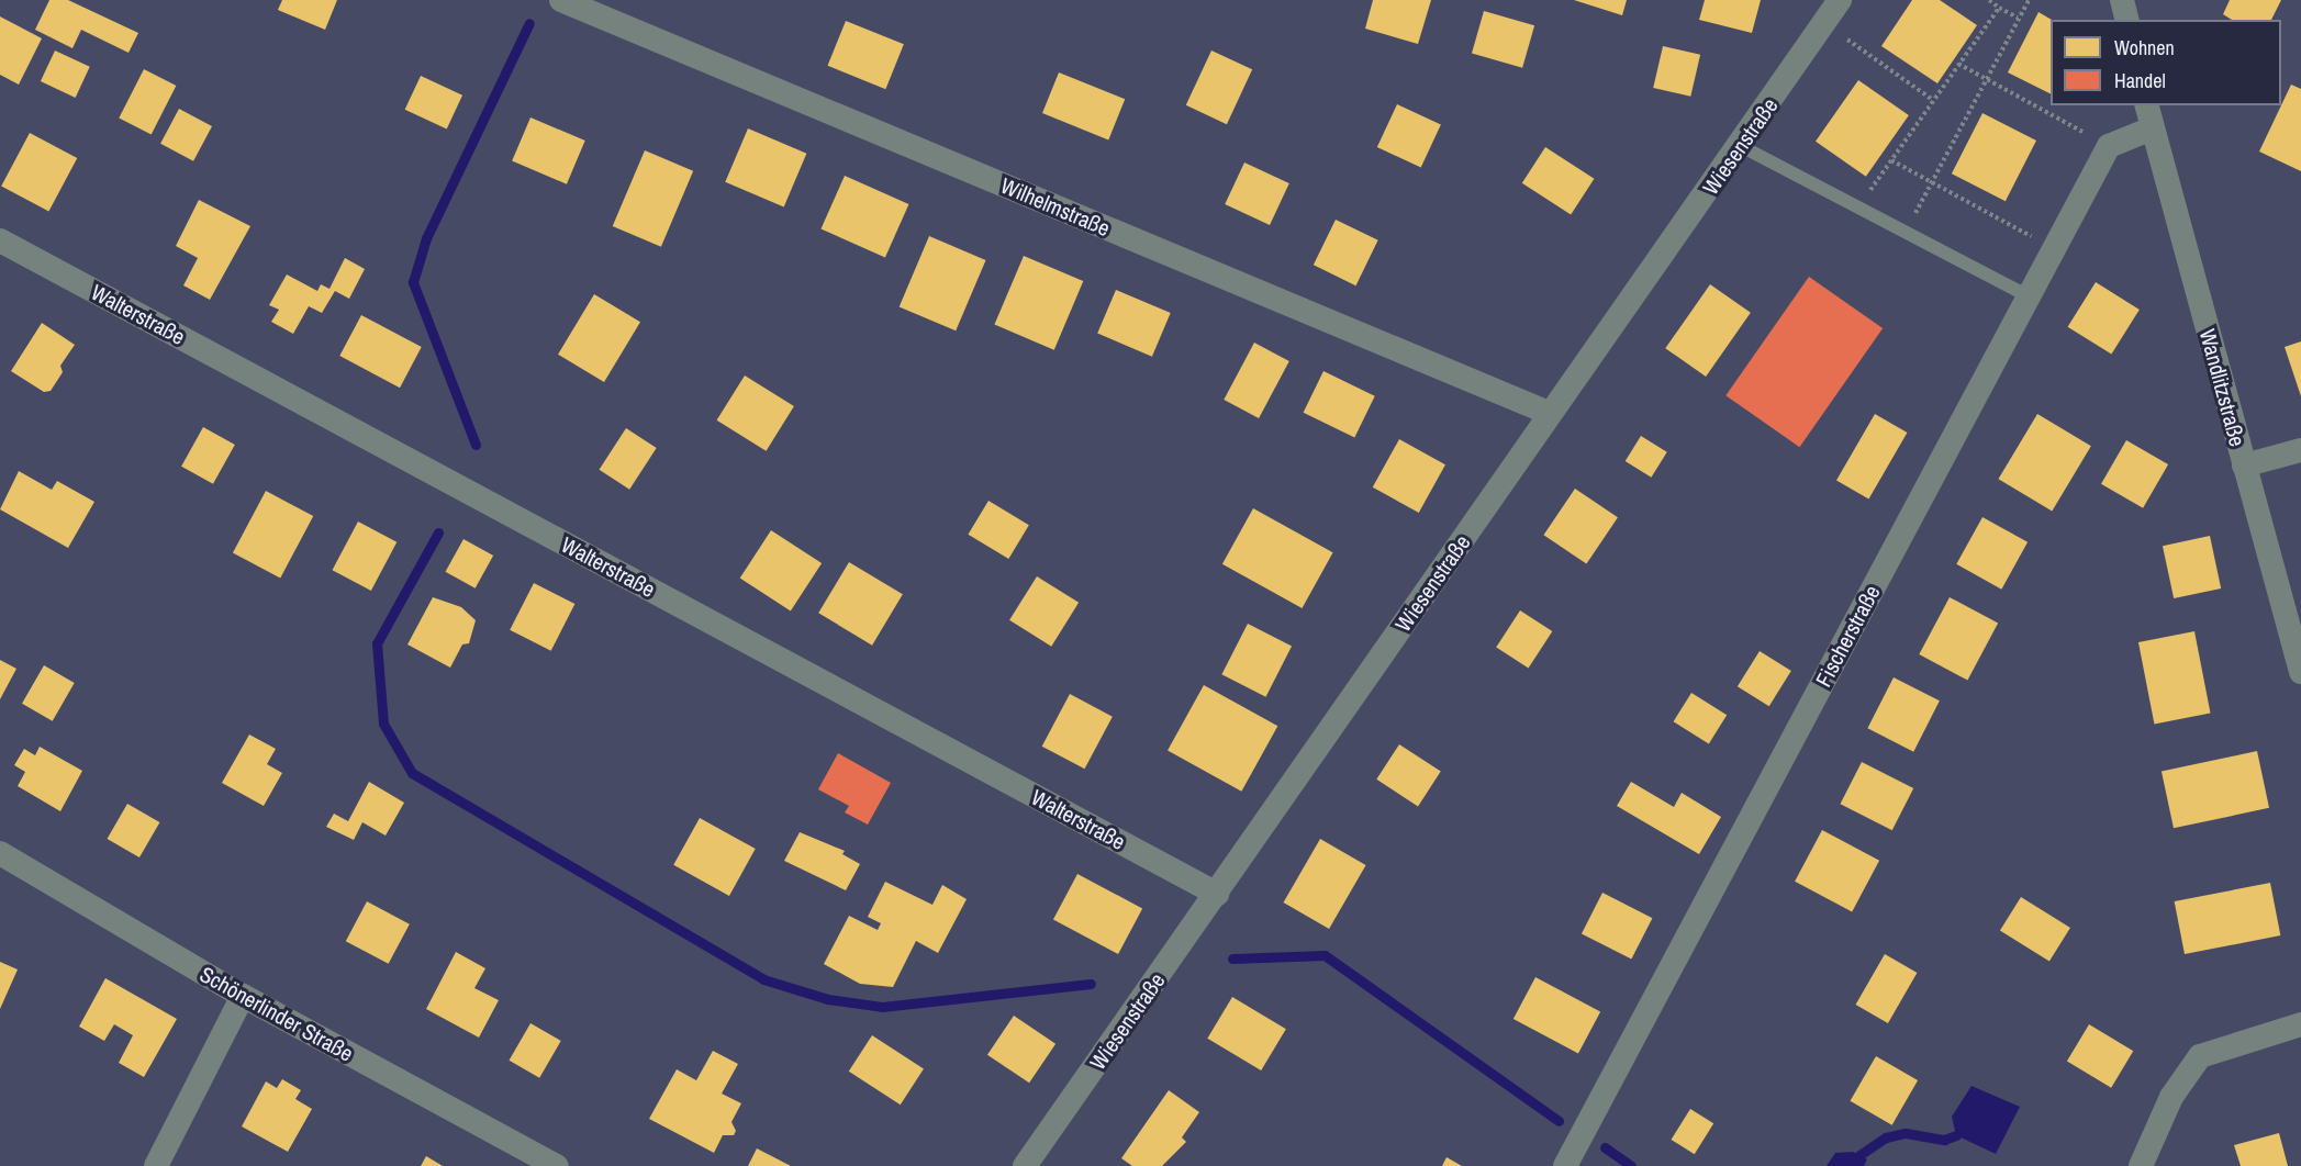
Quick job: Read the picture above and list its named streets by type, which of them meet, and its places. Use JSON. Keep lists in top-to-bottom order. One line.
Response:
{"streets":{"street":["Wiesenstraße","Wilhelmstraße","Walterstraße","Wandlitzstraße","Fischerstraße","Schönerlinder Straße"]},"crossings":[["Wiesenstraße","Wilhelmstraße"],["Wiesenstraße","Walterstraße"]],"legend":["Wohnen","Handel"]}
